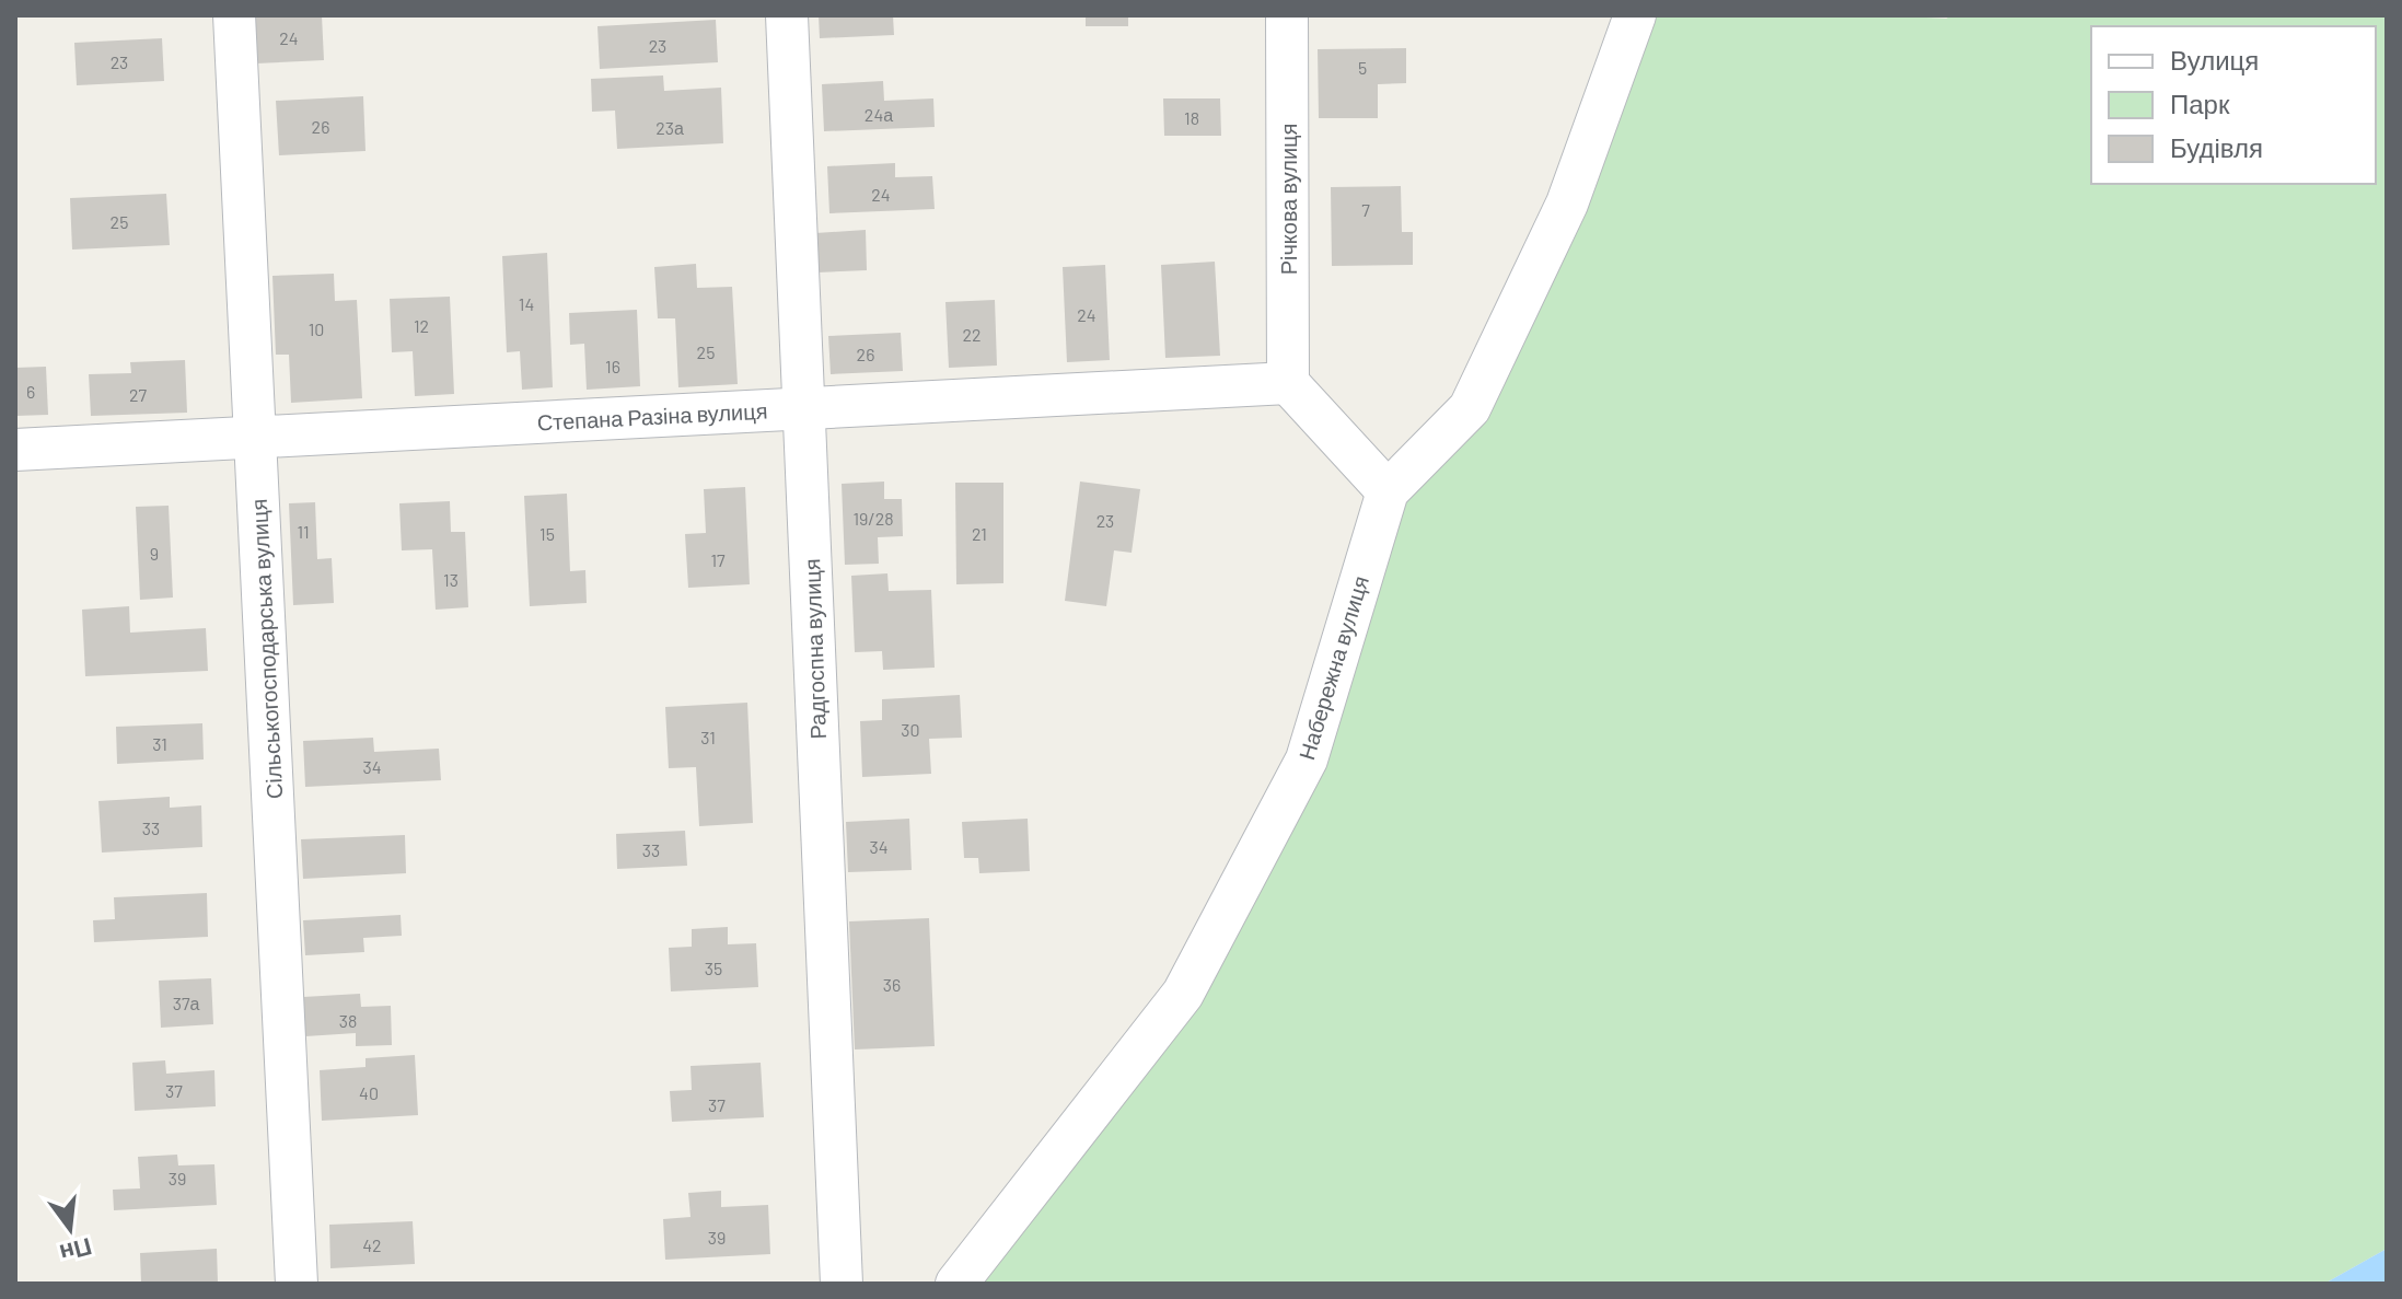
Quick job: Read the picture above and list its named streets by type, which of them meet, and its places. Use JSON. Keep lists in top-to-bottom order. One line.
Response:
{"streets":{"street":["Річкова вулиця","Степана Разіна вулиця","Сільськогосподарська вулиця","Радгоспна вулиця","Набережна вулиця"]},"crossings":[["Річкова вулиця","Степана Разіна вулиця"],["Степана Разіна вулиця","Сільськогосподарська вулиця"],["Степана Разіна вулиця","Радгоспна вулиця"]],"house_numbers":["24","23","23","5","24а","18","26","23а","24","7","25","14","24","12","10","22","25","26","16","6","27","19/28","23","11","15","21","9","17","13","30","31","31","34","33","34","33","35","36","37а","38","37","40","37","39","39","42"],"legend":["Вулиця","Парк","Будівля"],"north":"bottom"}
